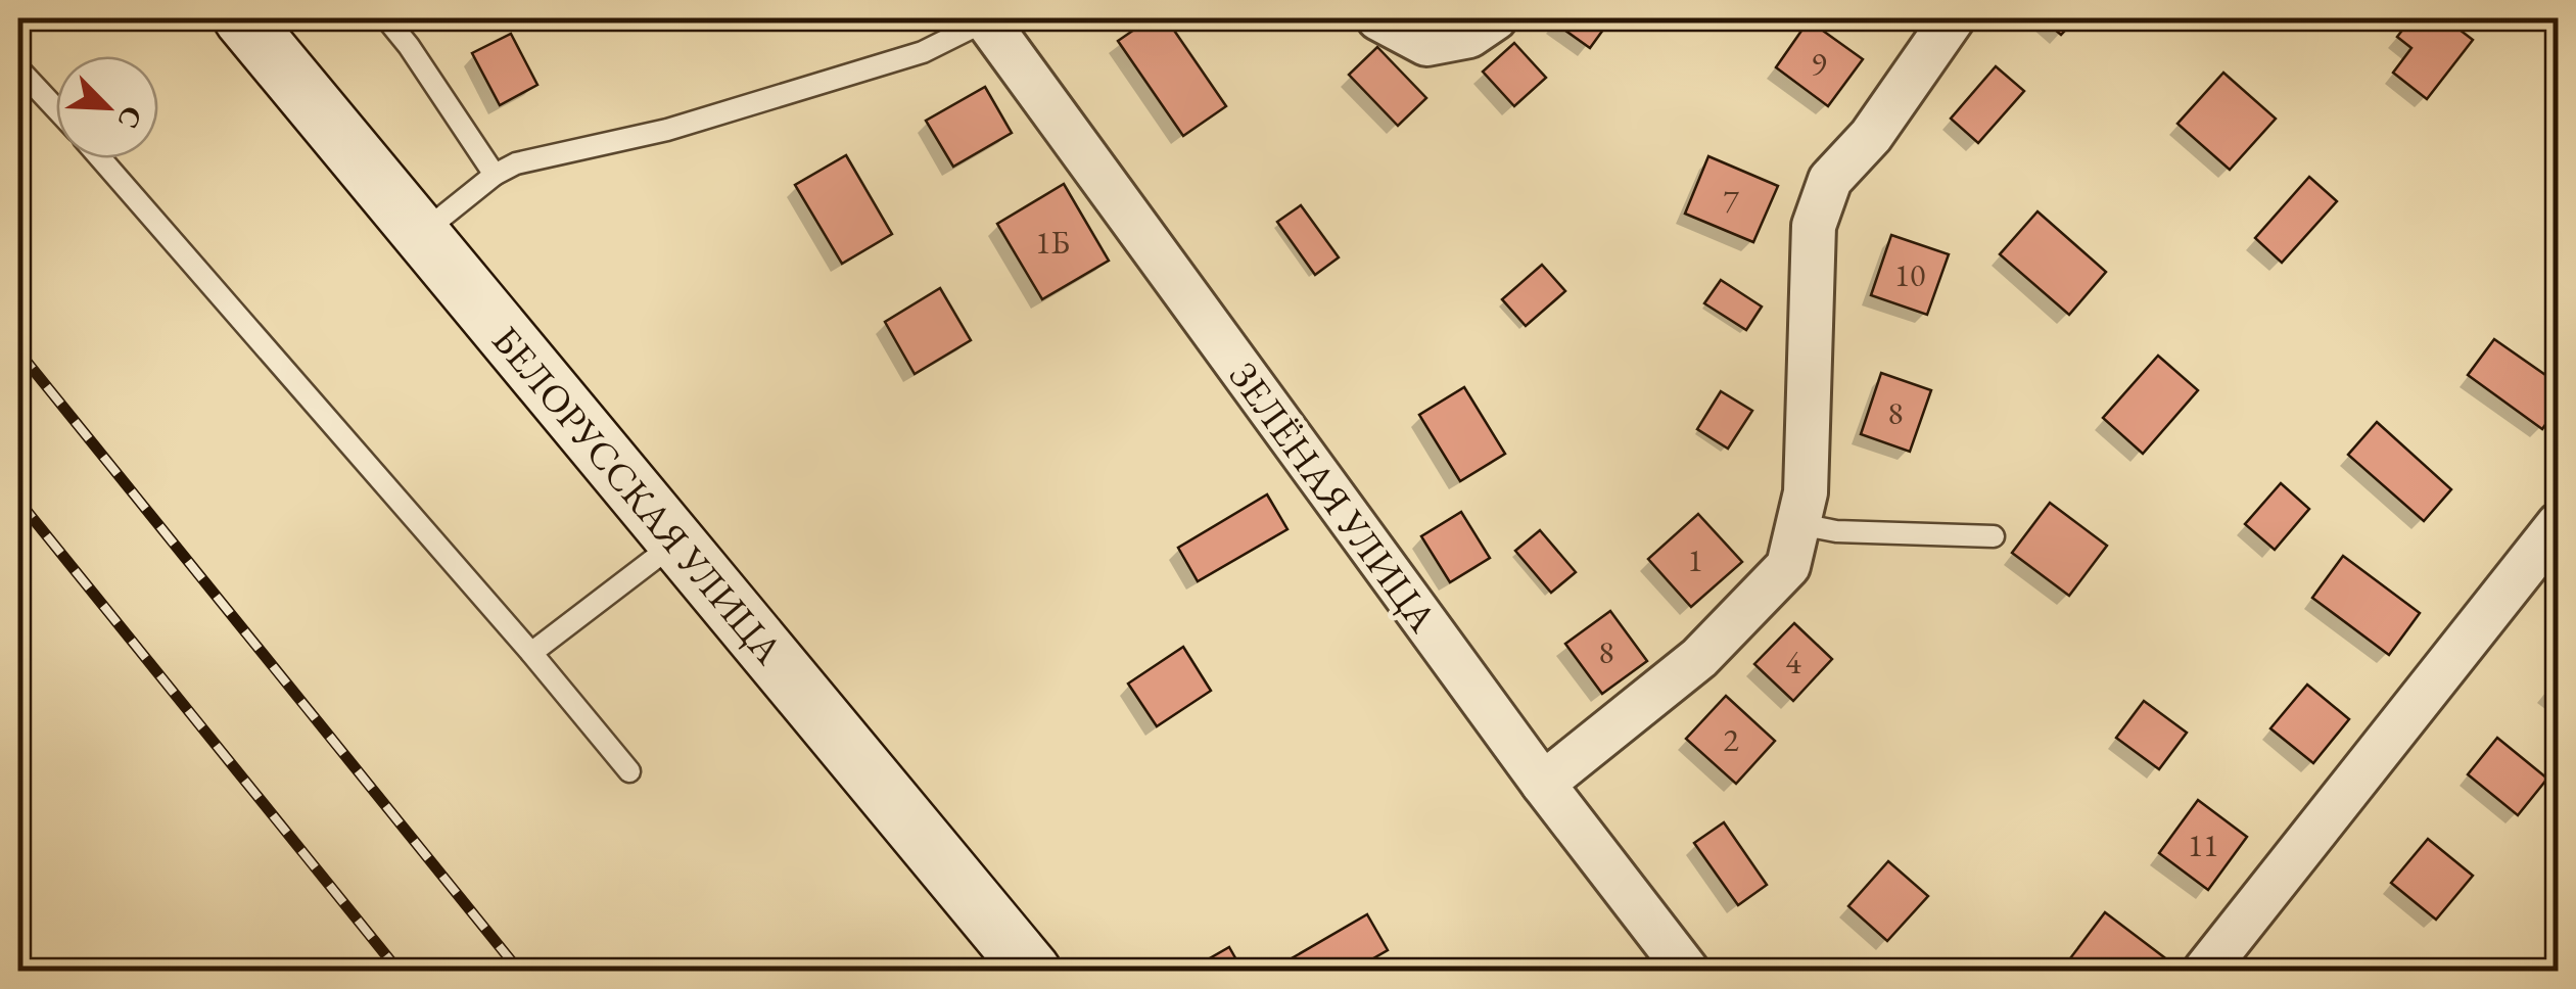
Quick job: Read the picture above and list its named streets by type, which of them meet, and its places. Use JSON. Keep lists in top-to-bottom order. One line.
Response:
{"streets":{"main road":["БЕЛОРУССКАЯ УЛИЦА"],"street":["ЗЕЛЁНАЯ УЛИЦА"]},"house_numbers":["9","7","1Б","10","8","1","8","4","2","11"],"north":"bottom right"}
